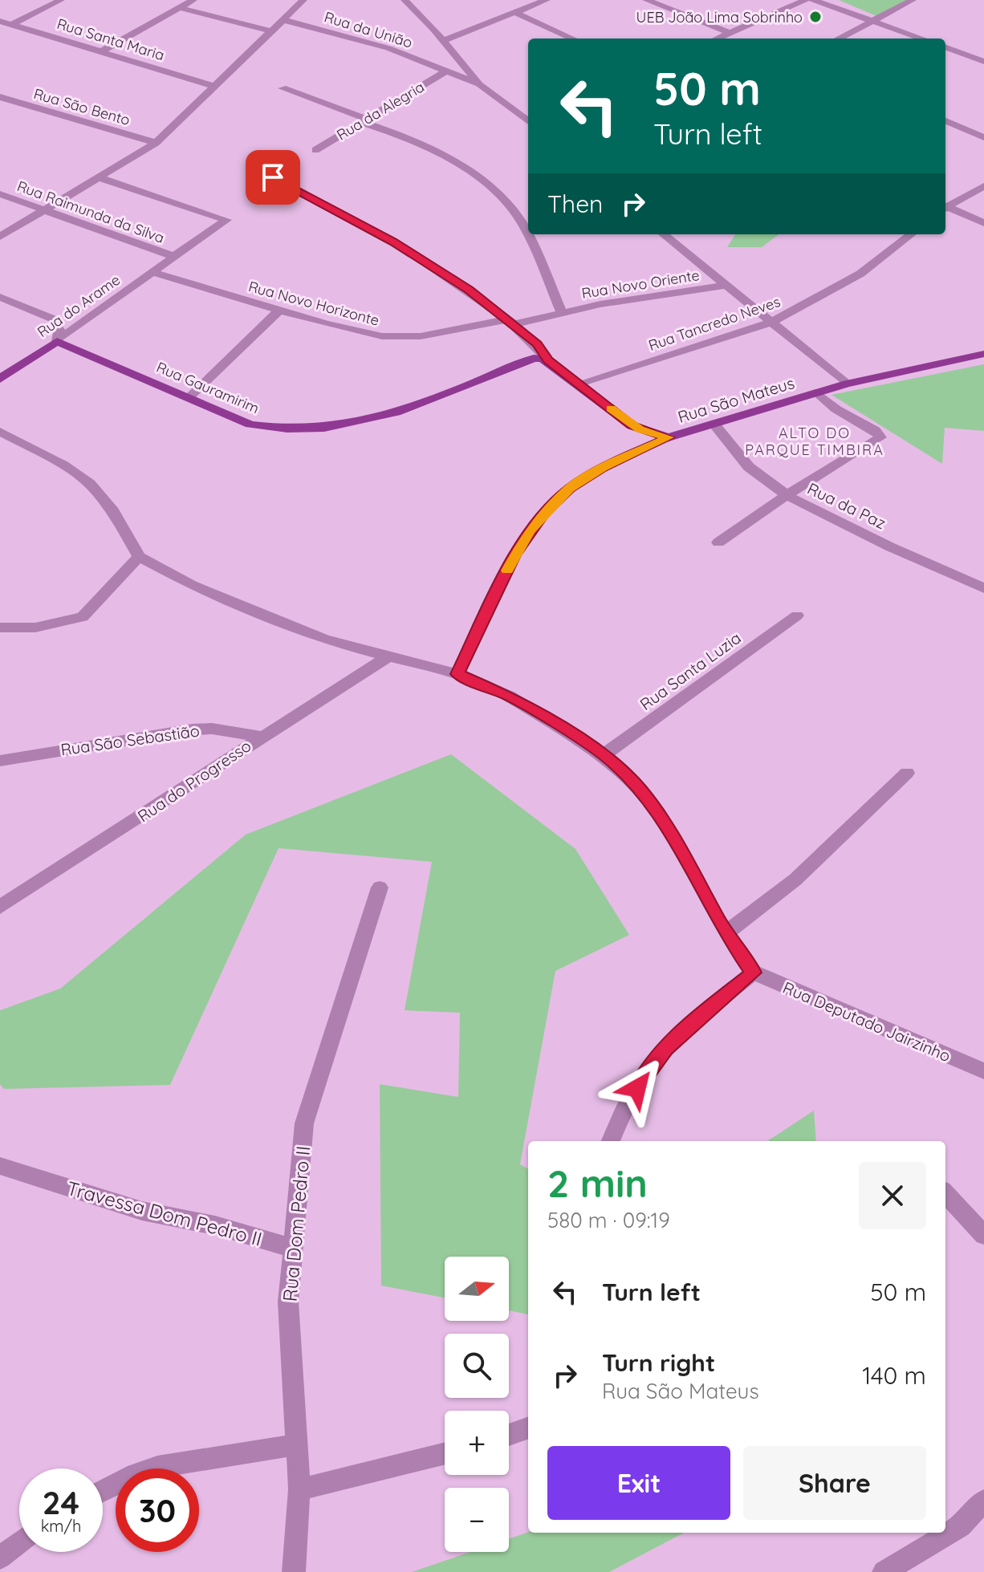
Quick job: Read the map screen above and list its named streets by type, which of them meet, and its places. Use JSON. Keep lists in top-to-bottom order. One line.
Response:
{"streets":{"main road":["Rua do Arame","Rua Gauramirim","Rua São Mateus"],"street":["Rua da União","Rua Santa Maria","Rua São Bento","Rua da Alegria","Rua Raimunda da Silva","Rua Novo Oriente","Rua Novo Horizonte","Rua Tancredo Neves","Rua da Paz","Rua Santa Luzia","Rua São Sebastião","Rua do Progresso","Rua Deputado Jairzinho","Travessa Dom Pedro II","Rua Dom Pedro II"]},"crossings":[["Rua da União","Rua da Alegria"],["Rua Raimunda da Silva","Rua do Arame"],["Rua Novo Oriente","Rua Novo Horizonte"],["Rua Novo Horizonte","Rua do Arame"],["Rua do Arame","Rua Gauramirim"],["Rua São Mateus","Rua da Paz"],["Rua São Sebastião","Rua do Progresso"],["Travessa Dom Pedro II","Rua Dom Pedro II"]],"districts":["ALTO DO PARQUE TIMBIRA"],"places":["UEB João Lima Sobrinho"],"north":"right","page":{"turn":["50 m","Turn left"],"then":"Then","heading":["2 min","580 m · 09:19"],"list":[{"name":"Turn left","value":"50 m"},{"name":"Turn right","note":"Rua São Mateus","value":"140 m"}],"map_buttons":["+","−"],"buttons":["Exit","Share"],"speed":"24 km/h","limit":"30"}}
